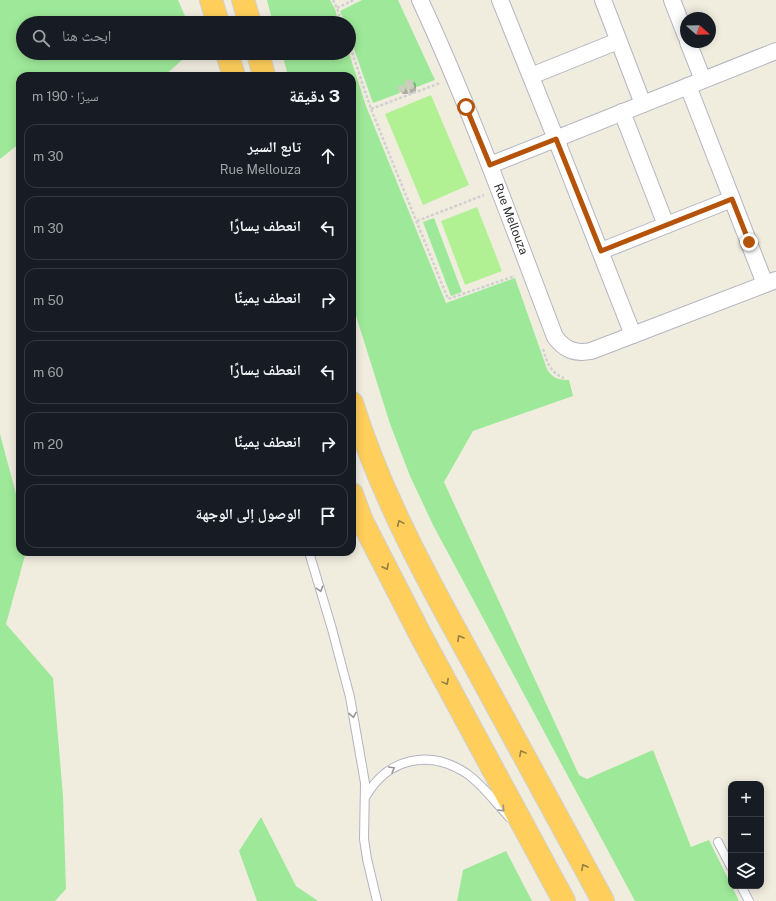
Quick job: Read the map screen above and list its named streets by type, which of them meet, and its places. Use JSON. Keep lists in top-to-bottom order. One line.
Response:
{"streets":{"street":["Rue Mellouza"]},"north":"right","page":{"search":"ابحث هنا","heading":["3 دقيقة","سيرًا · 190 m"],"list":[["تابع السير","Rue Mellouza","30 m"],["انعطف يسارًا","30 m"],["انعطف يمينًا","50 m"],["انعطف يسارًا","60 m"],["انعطف يمينًا","20 m"],"الوصول إلى الوجهة"],"map_buttons":["+","−"]}}
